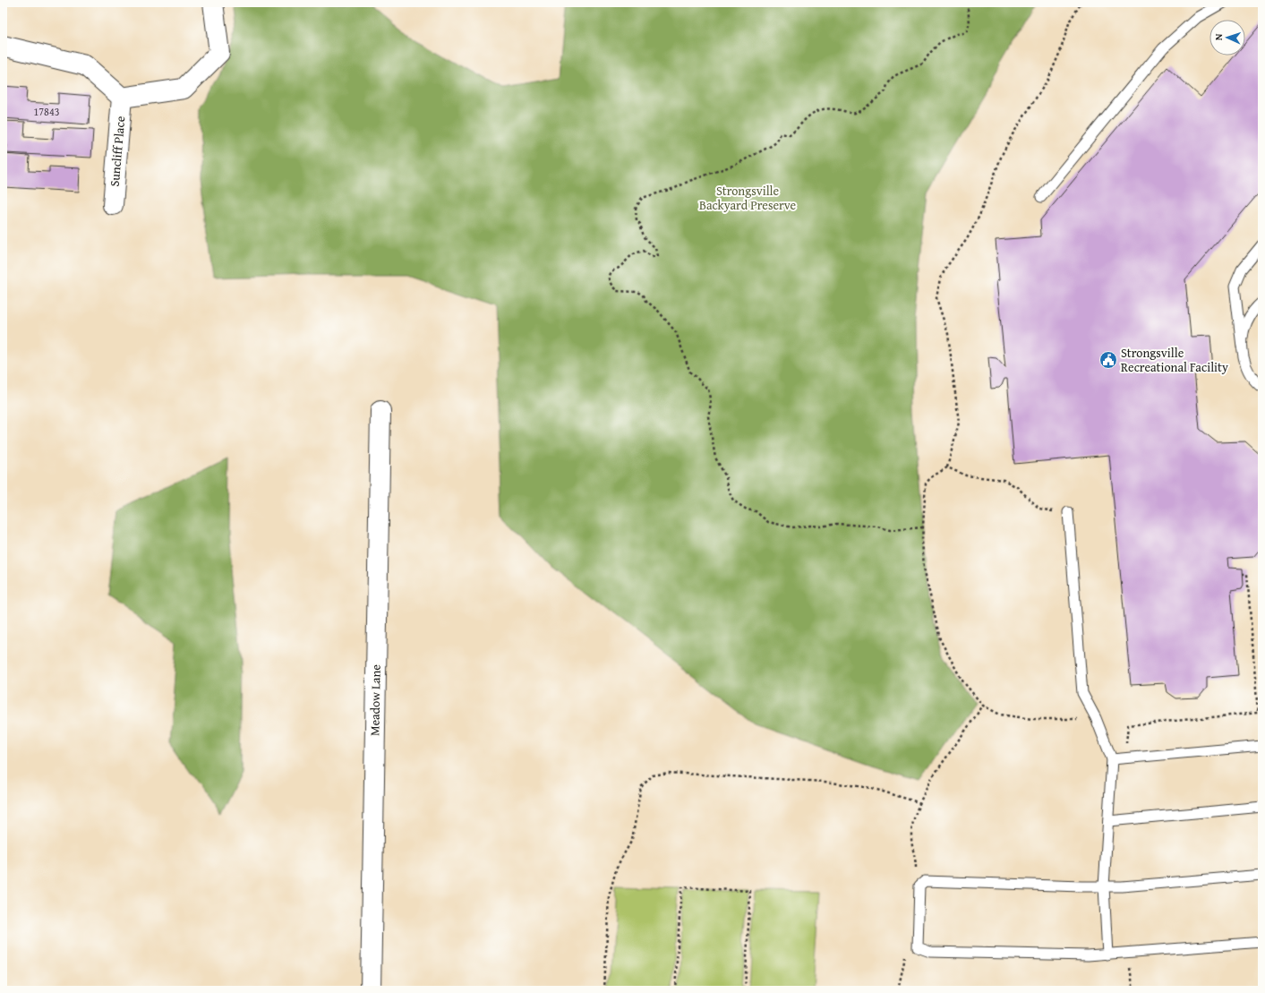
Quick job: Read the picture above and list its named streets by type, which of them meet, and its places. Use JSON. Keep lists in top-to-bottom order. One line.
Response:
{"streets":{"street":["Suncliff Place","Meadow Lane"]},"parks":["Strongsville Backyard Preserve"],"places":{"public building":["Strongsville Recreational Facility"]},"house_numbers":["17843"],"north":"left"}
